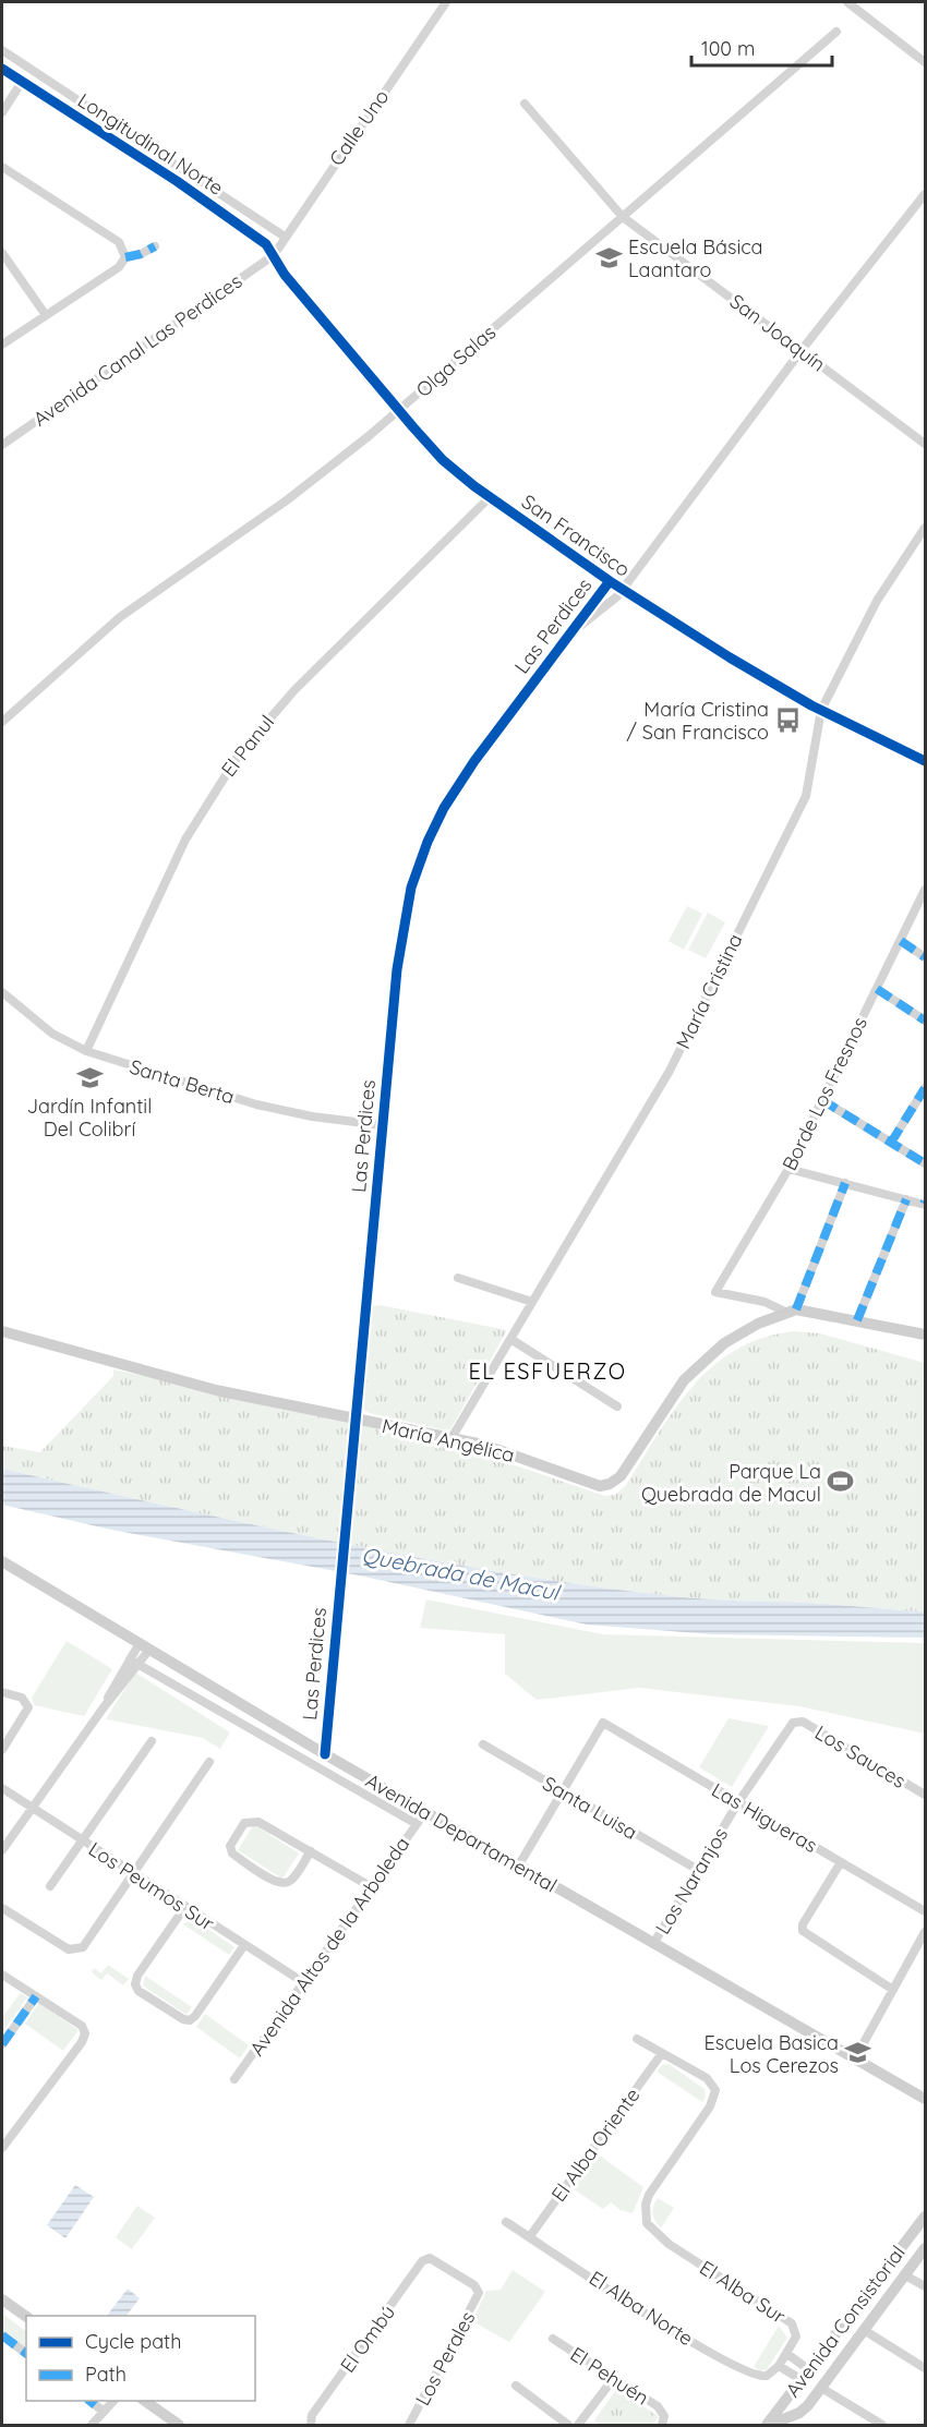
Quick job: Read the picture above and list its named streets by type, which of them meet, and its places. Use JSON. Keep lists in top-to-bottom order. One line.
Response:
{"streets":{"street":["Calle Uno","Longitudinal Norte","San Joaquín","Avenida Canal Las Perdices","Olga Salas","San Francisco","Las Perdices","El Panul","María Cristina","Santa Berta","Borde Los Fresnos","María Angélica","Los Sauces","Santa Luisa","Las Higueras","Avenida Departamental","Los Naranjos","Los Peumos Sur","Avenida Altos de la Arboleda","El Alba Oriente","El Alba Sur","El Alba Norte","Avenida Consistorial","El Ombú","Los Perales","El Pehuén"]},"crossings":[["Calle Uno","Longitudinal Norte"],["Calle Uno","Avenida Canal Las Perdices"],["Calle Uno","San Francisco"],["Longitudinal Norte","Avenida Canal Las Perdices"],["Longitudinal Norte","San Francisco"],["San Joaquín","Olga Salas"],["San Joaquín","Las Perdices"],["Avenida Canal Las Perdices","San Francisco"],["Olga Salas","San Francisco"],["San Francisco","Las Perdices"],["San Francisco","El Panul"],["San Francisco","María Cristina"],["Las Perdices","Santa Berta"],["Las Perdices","María Angélica"],["Las Perdices","Avenida Departamental"],["El Panul","Santa Berta"],["María Cristina","María Angélica"],["Borde Los Fresnos","María Angélica"],["Los Sauces","Los Naranjos"],["Santa Luisa","Las Higueras"],["Santa Luisa","Los Naranjos"],["Las Higueras","Los Naranjos"],["Avenida Departamental","Los Naranjos"],["Avenida Departamental","Avenida Altos de la Arboleda"],["Los Peumos Sur","Avenida Altos de la Arboleda"],["El Alba Oriente","El Alba Sur"],["El Alba Oriente","El Alba Norte"],["El Alba Sur","Avenida Consistorial"],["El Ombú","Los Perales"]],"districts":["EL ESFUERZO"],"water":["Quebrada de Macul"],"places":{"school or university":["Escuela Básica Laantaro","Jardín Infantil Del Colibrí","Escuela Basica Los Cerezos"],"bus stop":["María Cristina / San Francisco"],"sports":["Parque La Quebrada de Macul"]},"legend":["Cycle path","Path"],"scale_bar":"100 m"}
